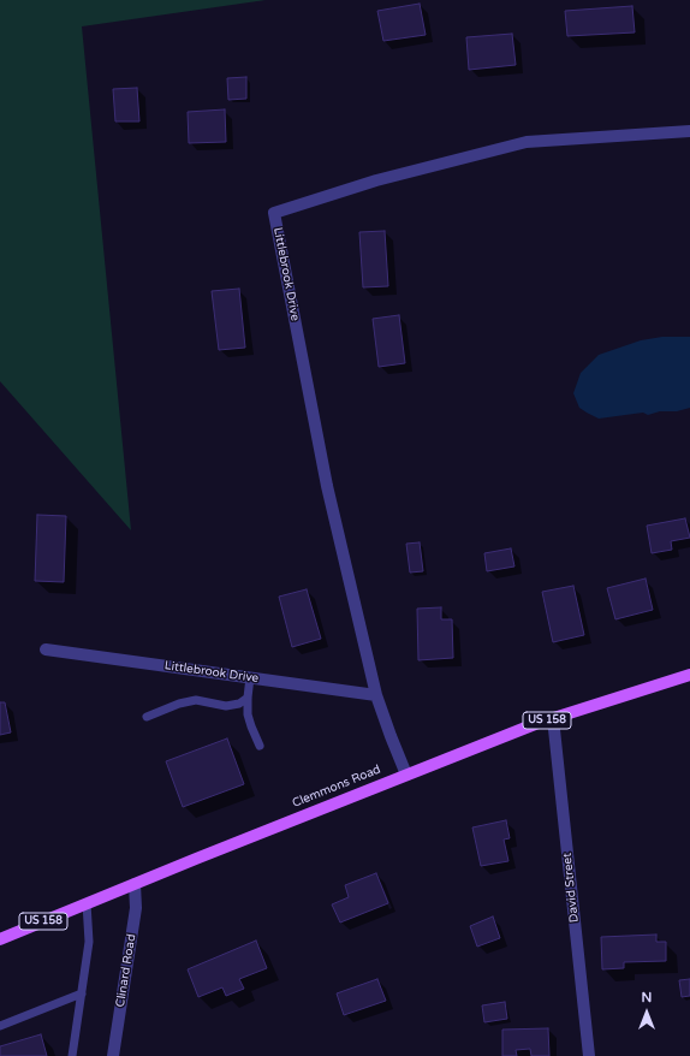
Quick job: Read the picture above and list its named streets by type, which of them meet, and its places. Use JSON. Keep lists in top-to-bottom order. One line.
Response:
{"streets":{"main road":["US 158","Clemmons Road"],"street":["Littlebrook Drive","David Street","Clinard Road"]},"crossings":[["Littlebrook Drive","Clemmons Road"],["Clemmons Road","David Street"],["Clemmons Road","Clinard Road"]],"north":"top"}
